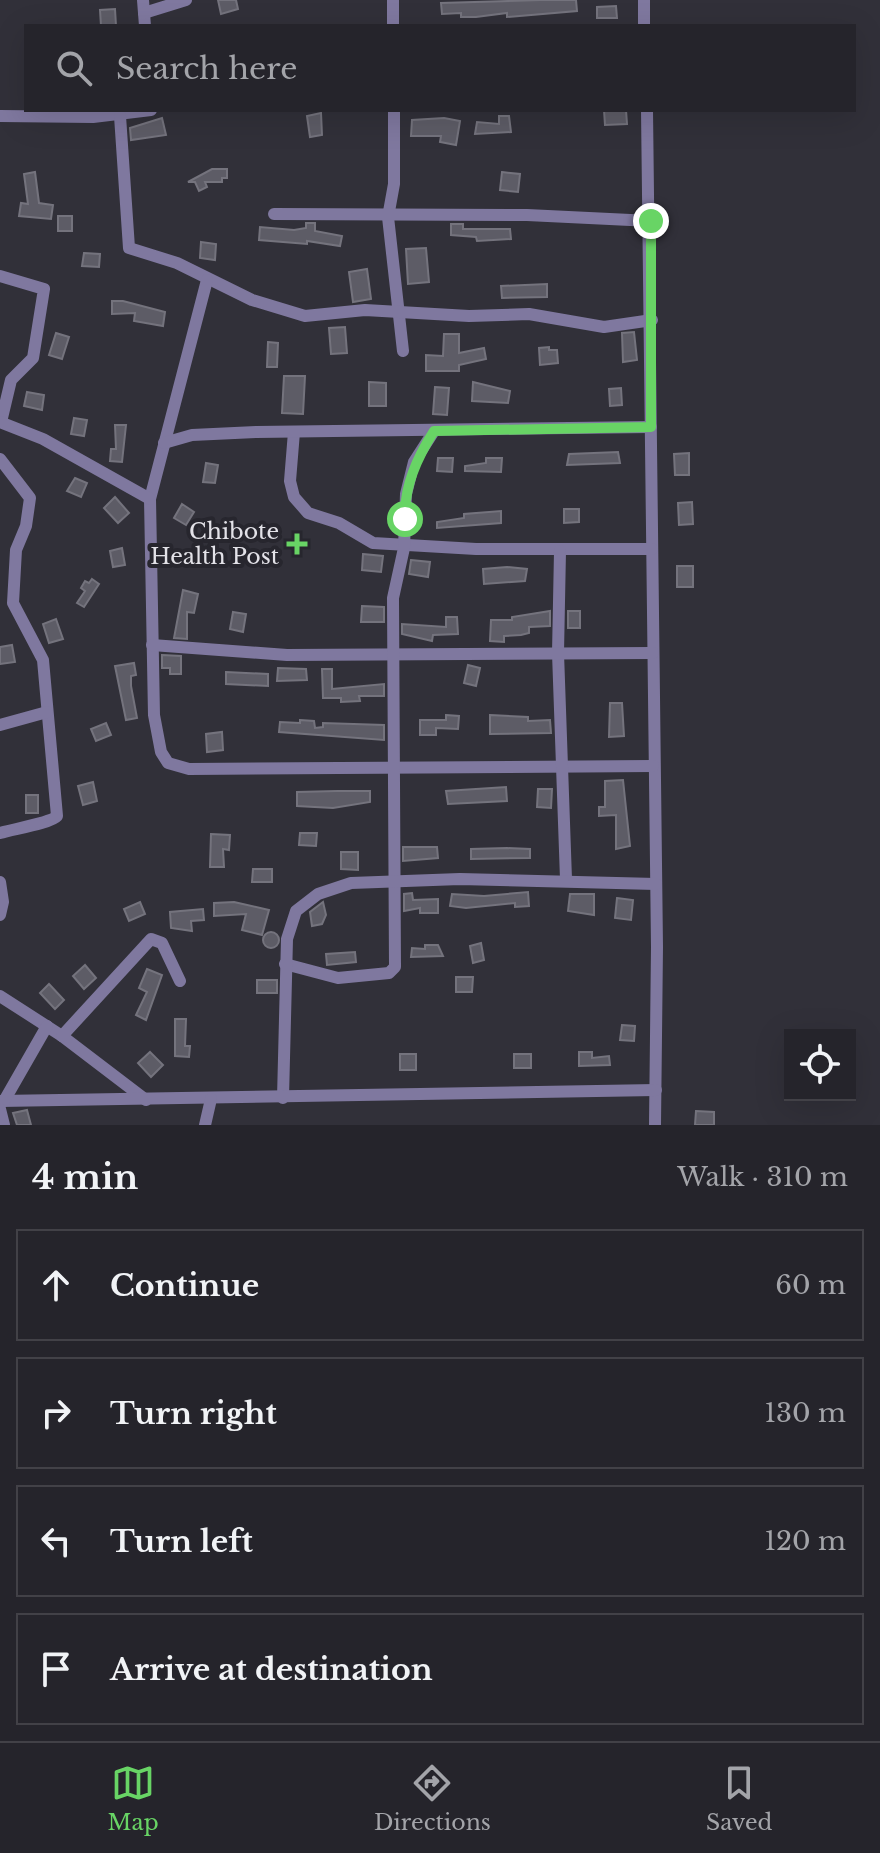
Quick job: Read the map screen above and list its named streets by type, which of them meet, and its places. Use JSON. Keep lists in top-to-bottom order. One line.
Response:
{"places":{"health":["Chibote Health Post"]},"page":{"search":"Search here","heading":["4 min","Walk · 310 m"],"list":[["Continue","60 m"],["Turn right","130 m"],["Turn left","120 m"],"Arrive at destination"],"nav":["Map","Directions","Saved"]}}
